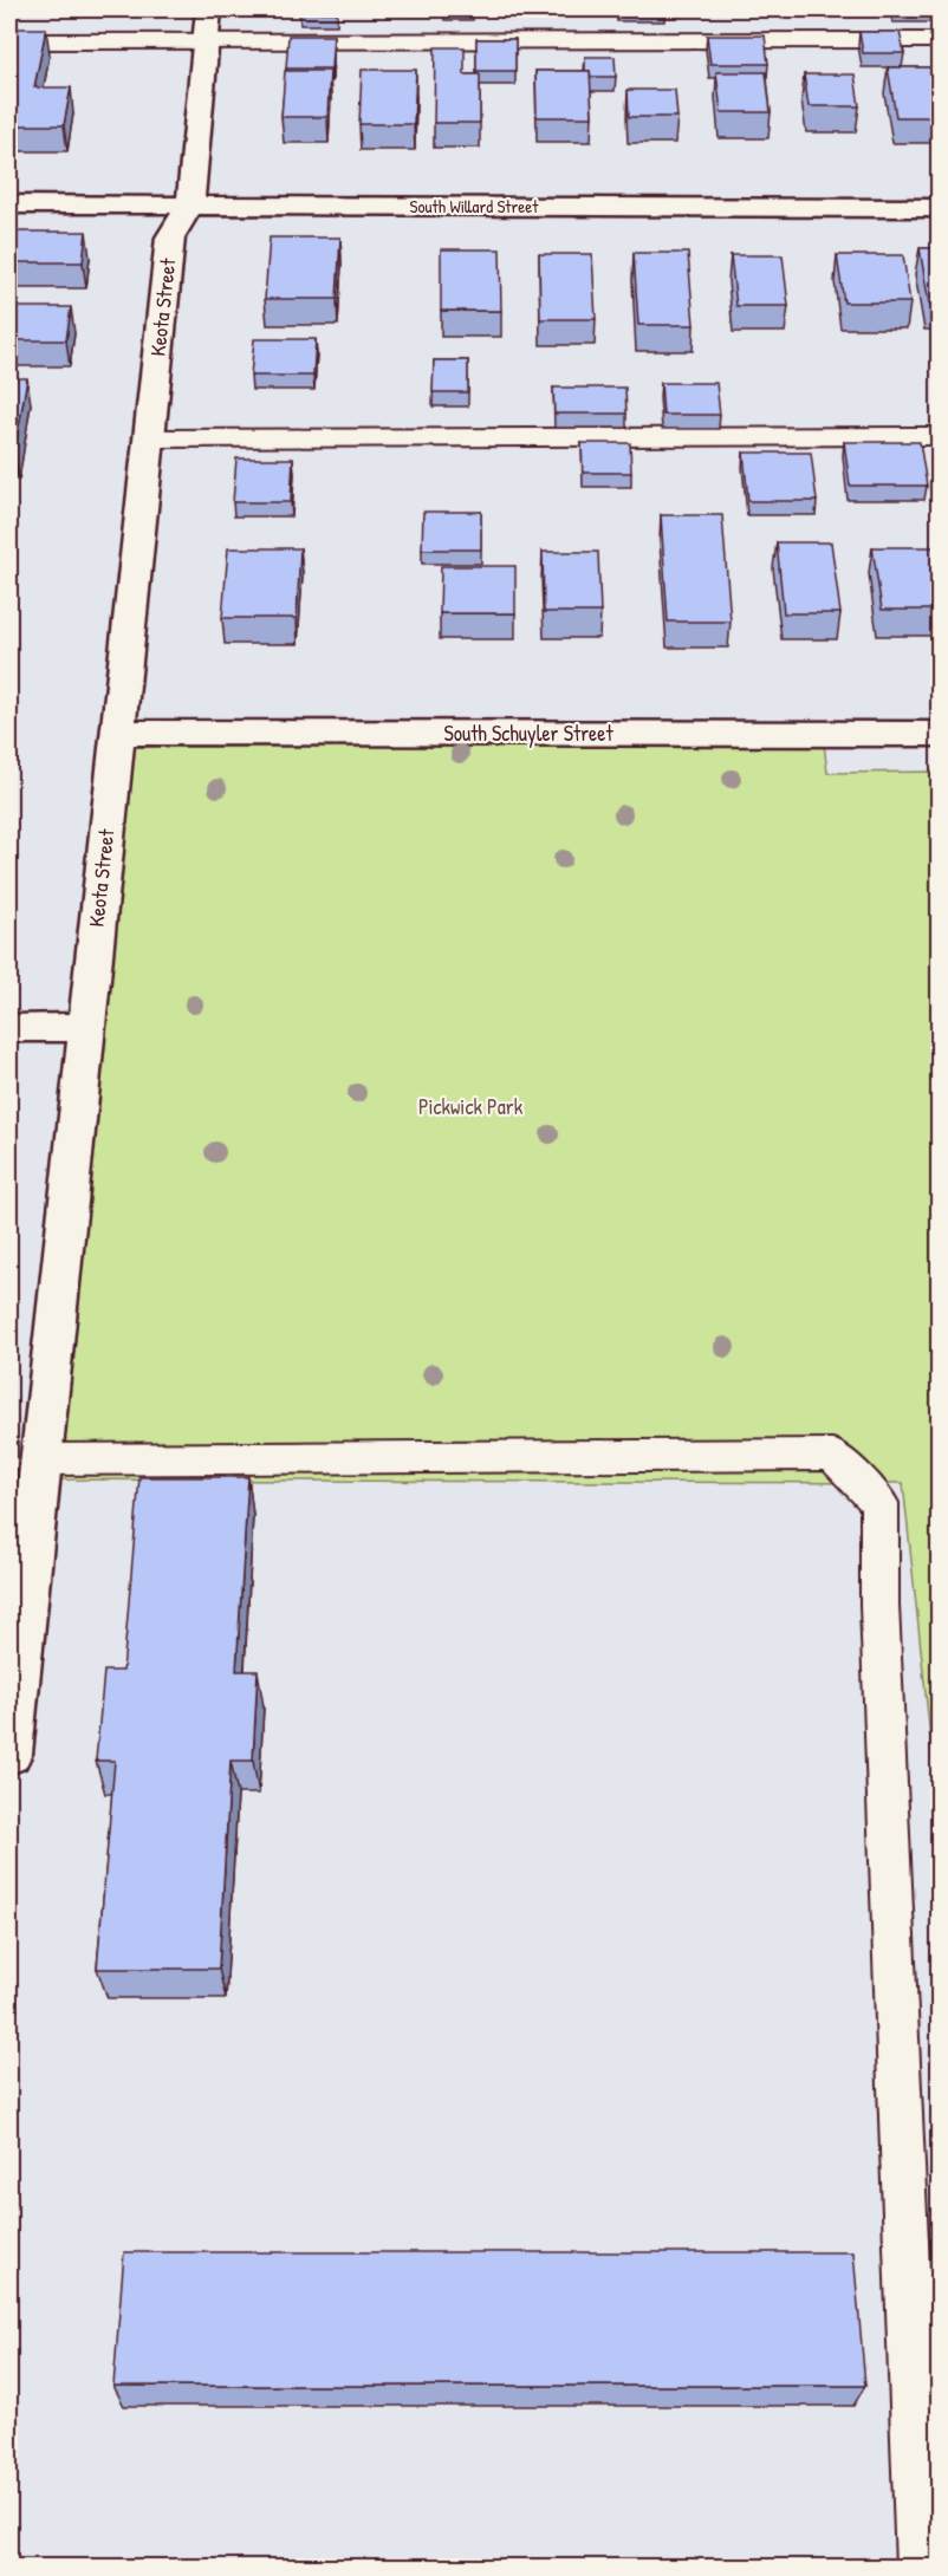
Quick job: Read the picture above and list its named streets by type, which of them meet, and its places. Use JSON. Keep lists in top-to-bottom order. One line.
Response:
{"streets":{"street":["South Willard Street","Keota Street","South Schuyler Street"]},"crossings":[["South Willard Street","Keota Street"],["Keota Street","South Schuyler Street"]],"parks":["Pickwick Park"]}
